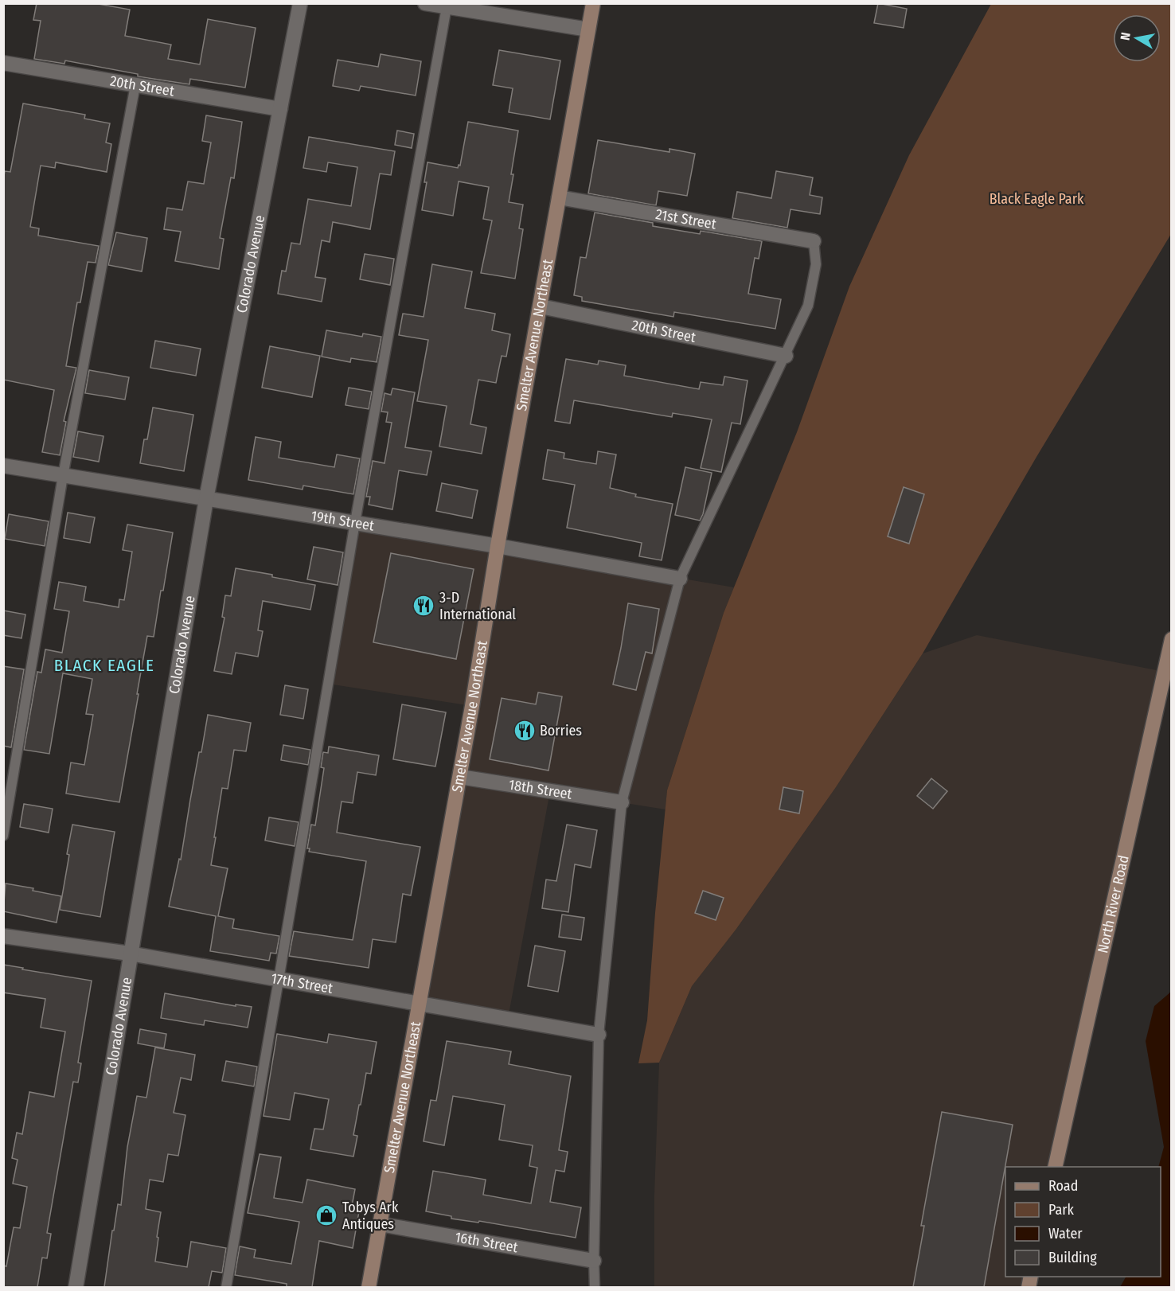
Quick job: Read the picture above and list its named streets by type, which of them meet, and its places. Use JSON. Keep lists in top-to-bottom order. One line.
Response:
{"streets":{"street":["20th Street","21st Street","Colorado Avenue","Smelter Avenue Northeast","19th Street","18th Street","North River Road","17th Street","16th Street"]},"crossings":[["20th Street","Colorado Avenue"],["20th Street","Smelter Avenue Northeast"],["21st Street","Smelter Avenue Northeast"],["Colorado Avenue","19th Street"],["Colorado Avenue","17th Street"],["Smelter Avenue Northeast","19th Street"],["Smelter Avenue Northeast","18th Street"],["Smelter Avenue Northeast","17th Street"],["Smelter Avenue Northeast","16th Street"]],"districts":["BLACK EAGLE"],"parks":["Black Eagle Park"],"places":{"restaurant":["3-D International","Borries"],"shop":["Tobys Ark Antiques"]},"legend":["Road","Park","Water","Building"],"north":"left"}
